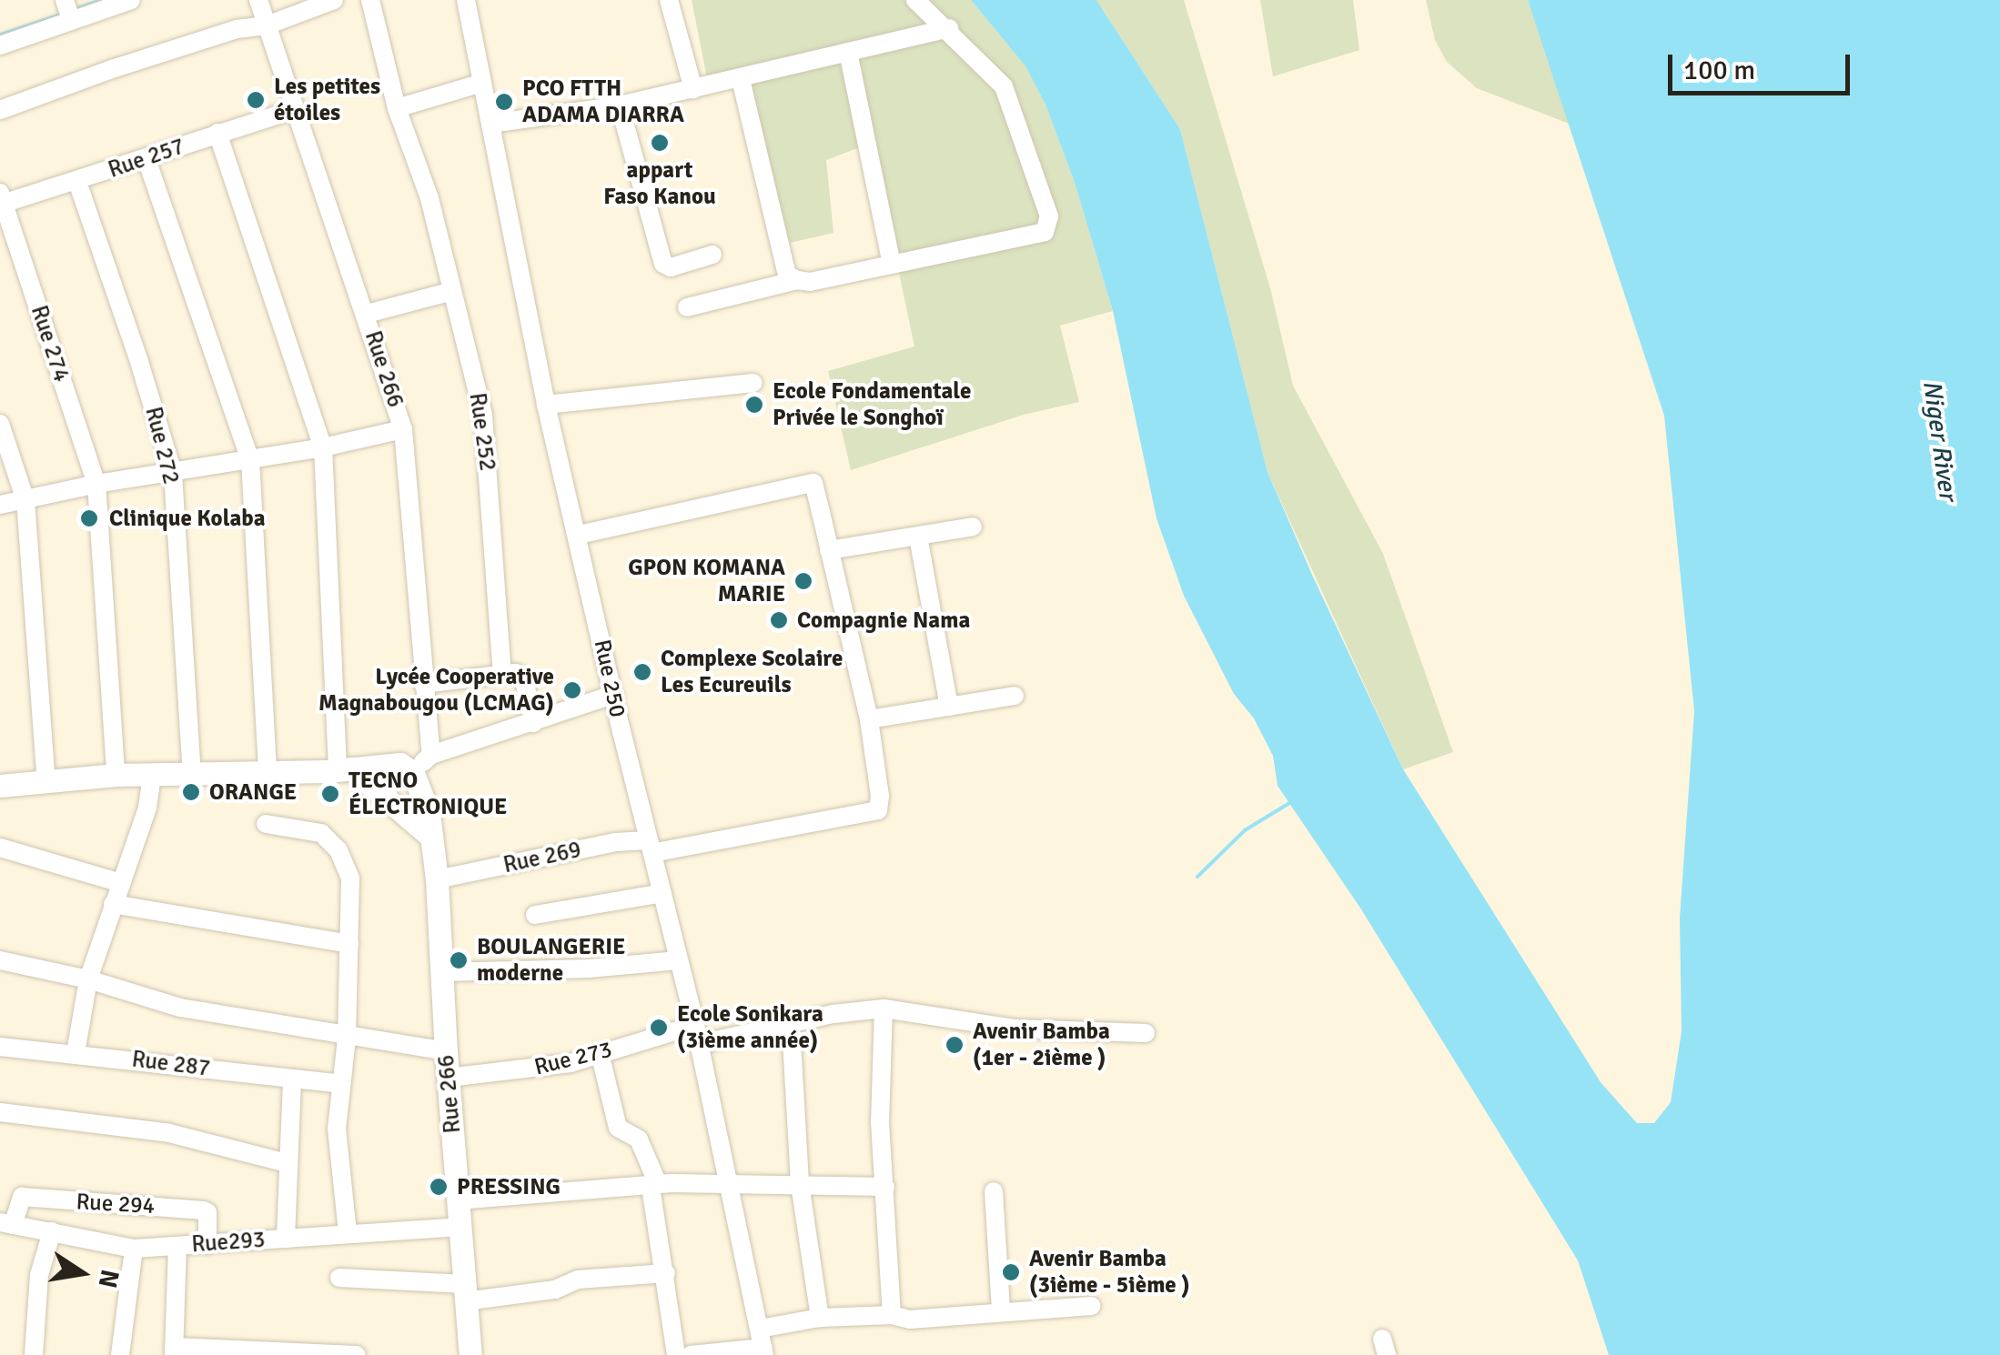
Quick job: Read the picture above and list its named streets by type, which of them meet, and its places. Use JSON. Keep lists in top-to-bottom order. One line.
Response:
{"streets":{"main road":["Rue 266"],"street":["Rue 257","Rue 274","Rue 252","Rue 272","Rue 250","Rue 269","Rue 273","Rue 287","Rue 294","Rue293"]},"crossings":[["Rue 257","Rue 274"],["Rue 257","Rue 266"],["Rue 257","Rue 272"],["Rue 266","Rue 269"],["Rue 266","Rue 273"],["Rue 266","Rue293"],["Rue 250","Rue 269"],["Rue 250","Rue 273"],["Rue 294","Rue293"]],"water":["Niger River"],"places":["Les petites étoiles","PCO FTTH ADAMA DIARRA","appart Faso Kanou","Ecole Fondamentale Privée le Songhoï","Clinique Kolaba","GPON KOMANA MARIE","Compagnie Nama","Complexe Scolaire Les Ecureuils","Lycée Cooperative Magnabougou (LCMAG)","ORANGE","TECNO ÉLECTRONIQUE","BOULANGERIE moderne","Ecole Sonikara (3ième année)","Avenir Bamba (1er - 2ième )","PRESSING","Avenir Bamba (3ième - 5ième )"],"scale_bar":"100 m","north":"right"}
